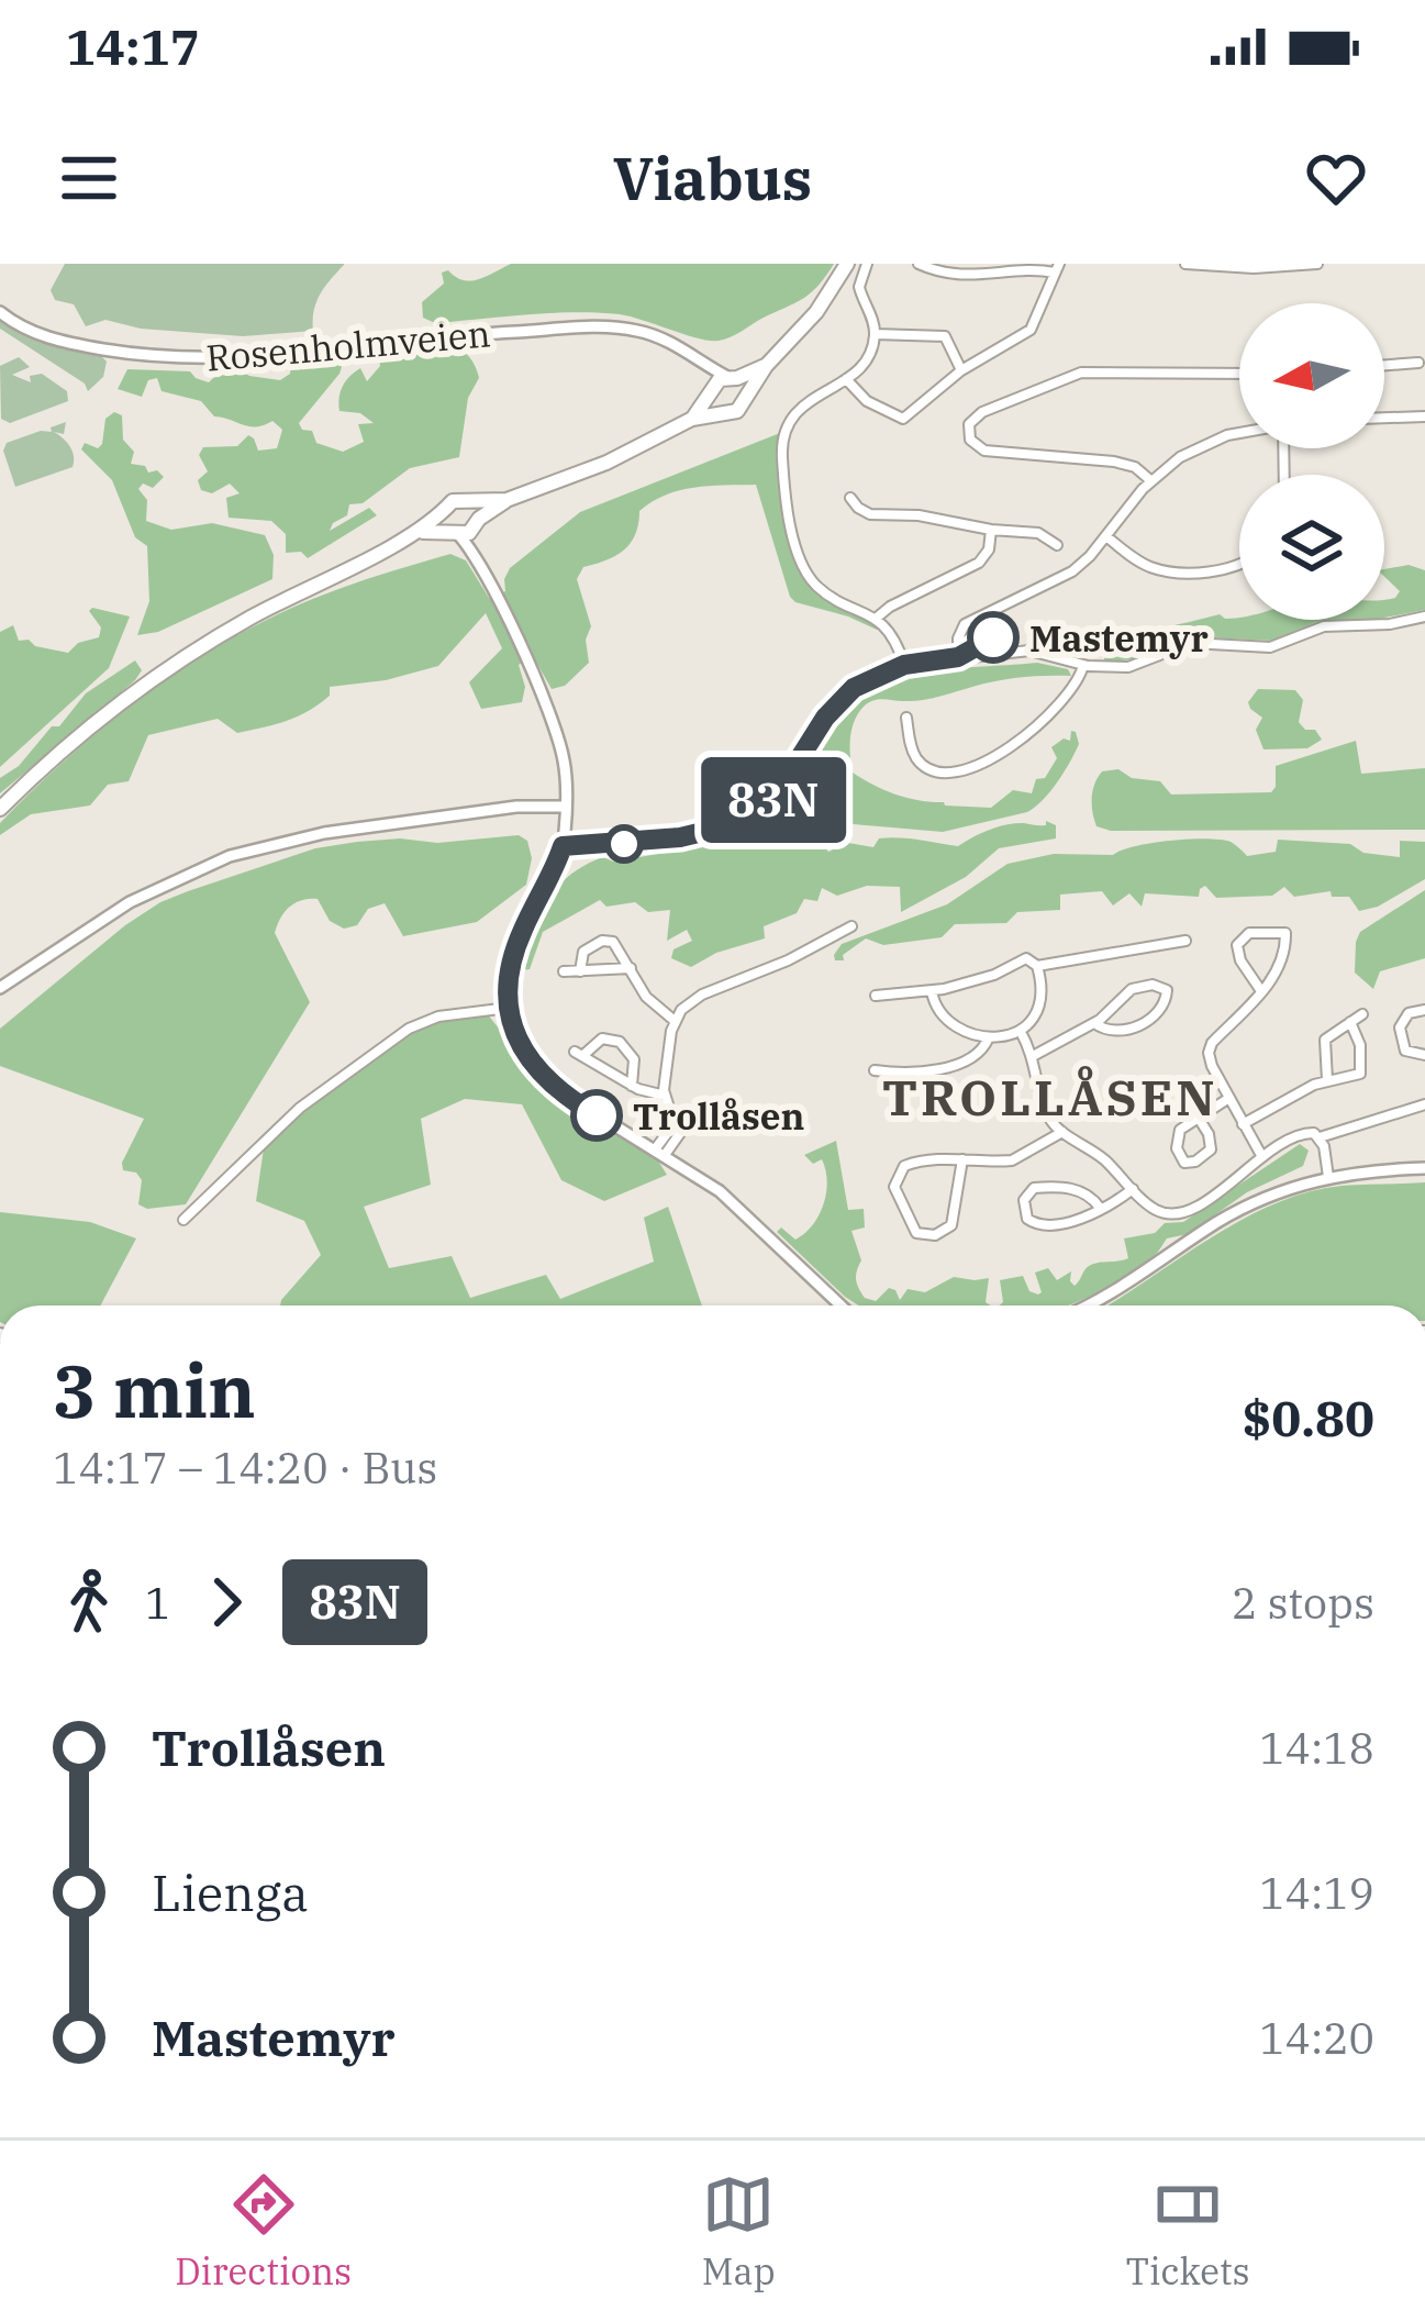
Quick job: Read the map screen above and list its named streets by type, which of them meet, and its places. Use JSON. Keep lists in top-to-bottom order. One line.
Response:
{"streets":{"street":["Rosenholmveien"]},"districts":["TROLLÅSEN"],"places":["Mastemyr","Trollåsen"],"lines":["bus line 83N"],"north":"left","page":{"status":"14:17","header":"Viabus","on_map":"83N","heading":["3 min","14:17 – 14:20 · Bus","$0.80"],"legs":["1","83N","2 stops"],"list":[{"name":"Trollåsen","value":"14:18"},{"name":"Lienga","value":"14:19"},{"name":"Mastemyr","value":"14:20"}],"tabs":["Directions","Map","Tickets"]}}
